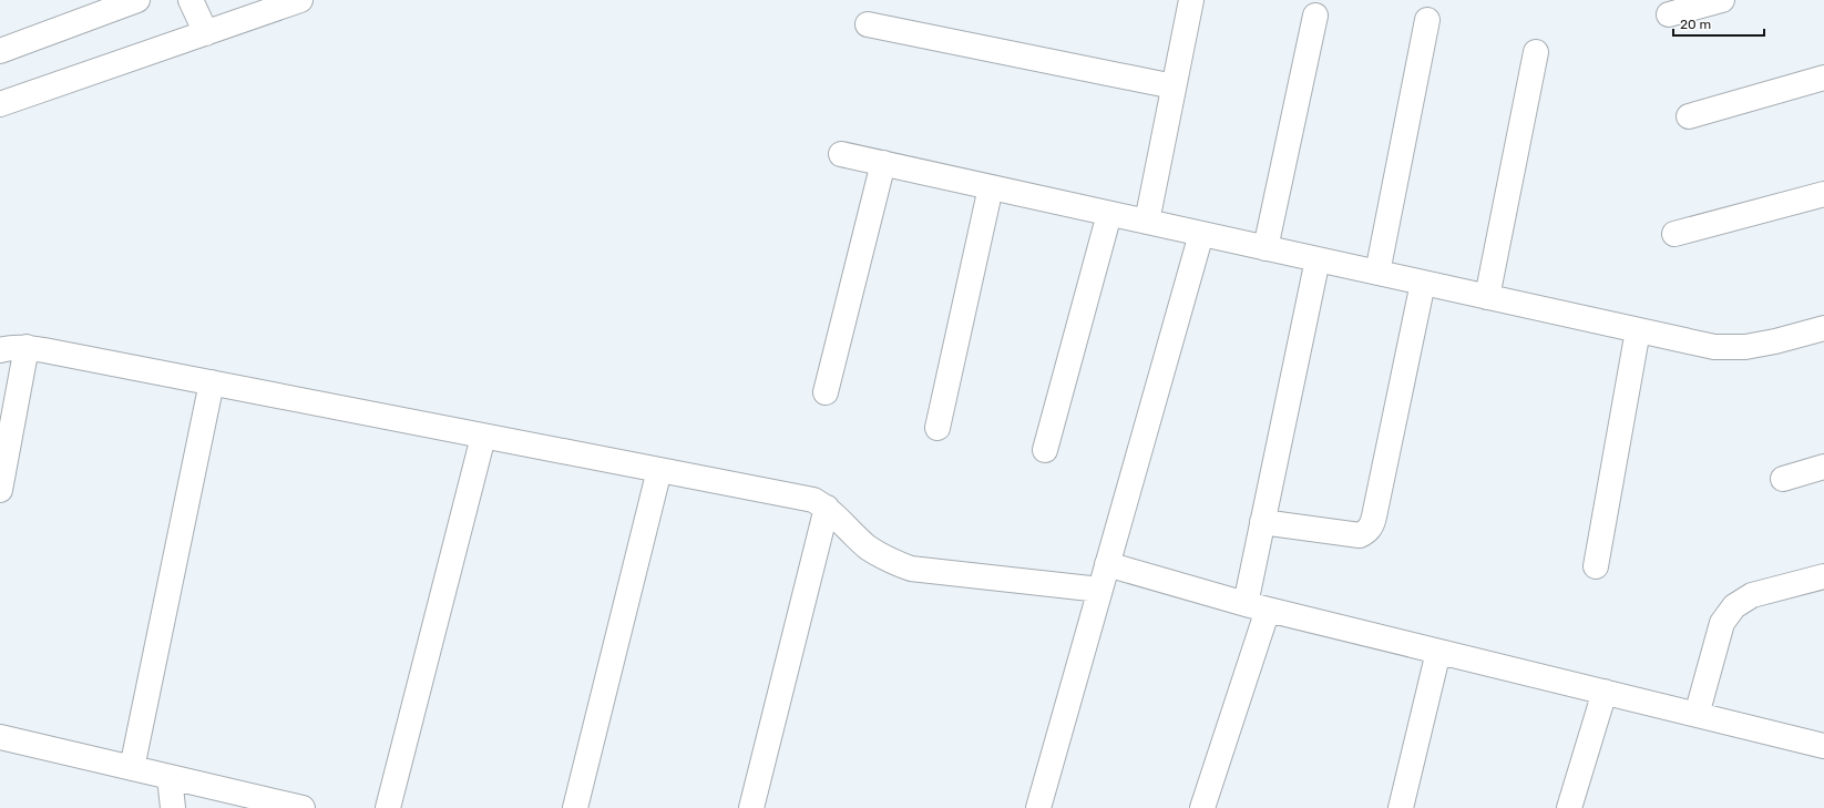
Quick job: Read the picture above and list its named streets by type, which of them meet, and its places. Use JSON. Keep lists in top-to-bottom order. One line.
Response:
{"scale_bar":"20 m"}
